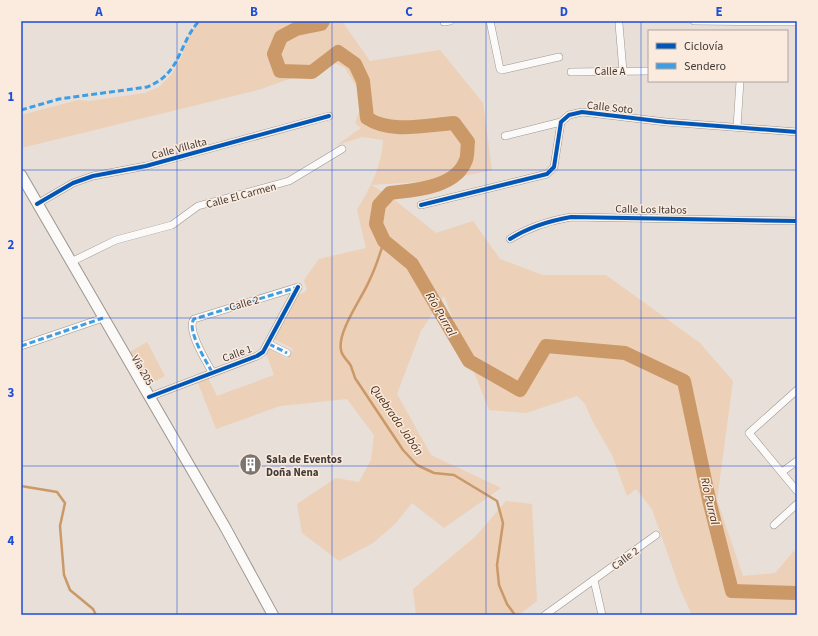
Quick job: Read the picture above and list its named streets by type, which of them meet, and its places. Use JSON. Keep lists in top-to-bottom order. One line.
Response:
{"streets":{"main road":["Vía 205"],"street":["Calle A","Calle Soto","Calle Villalta","Calle El Carmen","Calle Los Itabos","Calle 2","Calle 1"]},"crossings":[["Calle Villalta","Vía 205"],["Calle El Carmen","Vía 205"],["Calle 2","Calle 1"],["Calle 1","Vía 205"]],"water":["Río Purral","Quebrada Jabón"],"places":{"building":["Sala de Eventos Doña Nena"]},"legend":["Ciclovía","Sendero"],"grid":{"columns":["A","B","C","D","E"],"rows":["1","2","3","4"]}}
